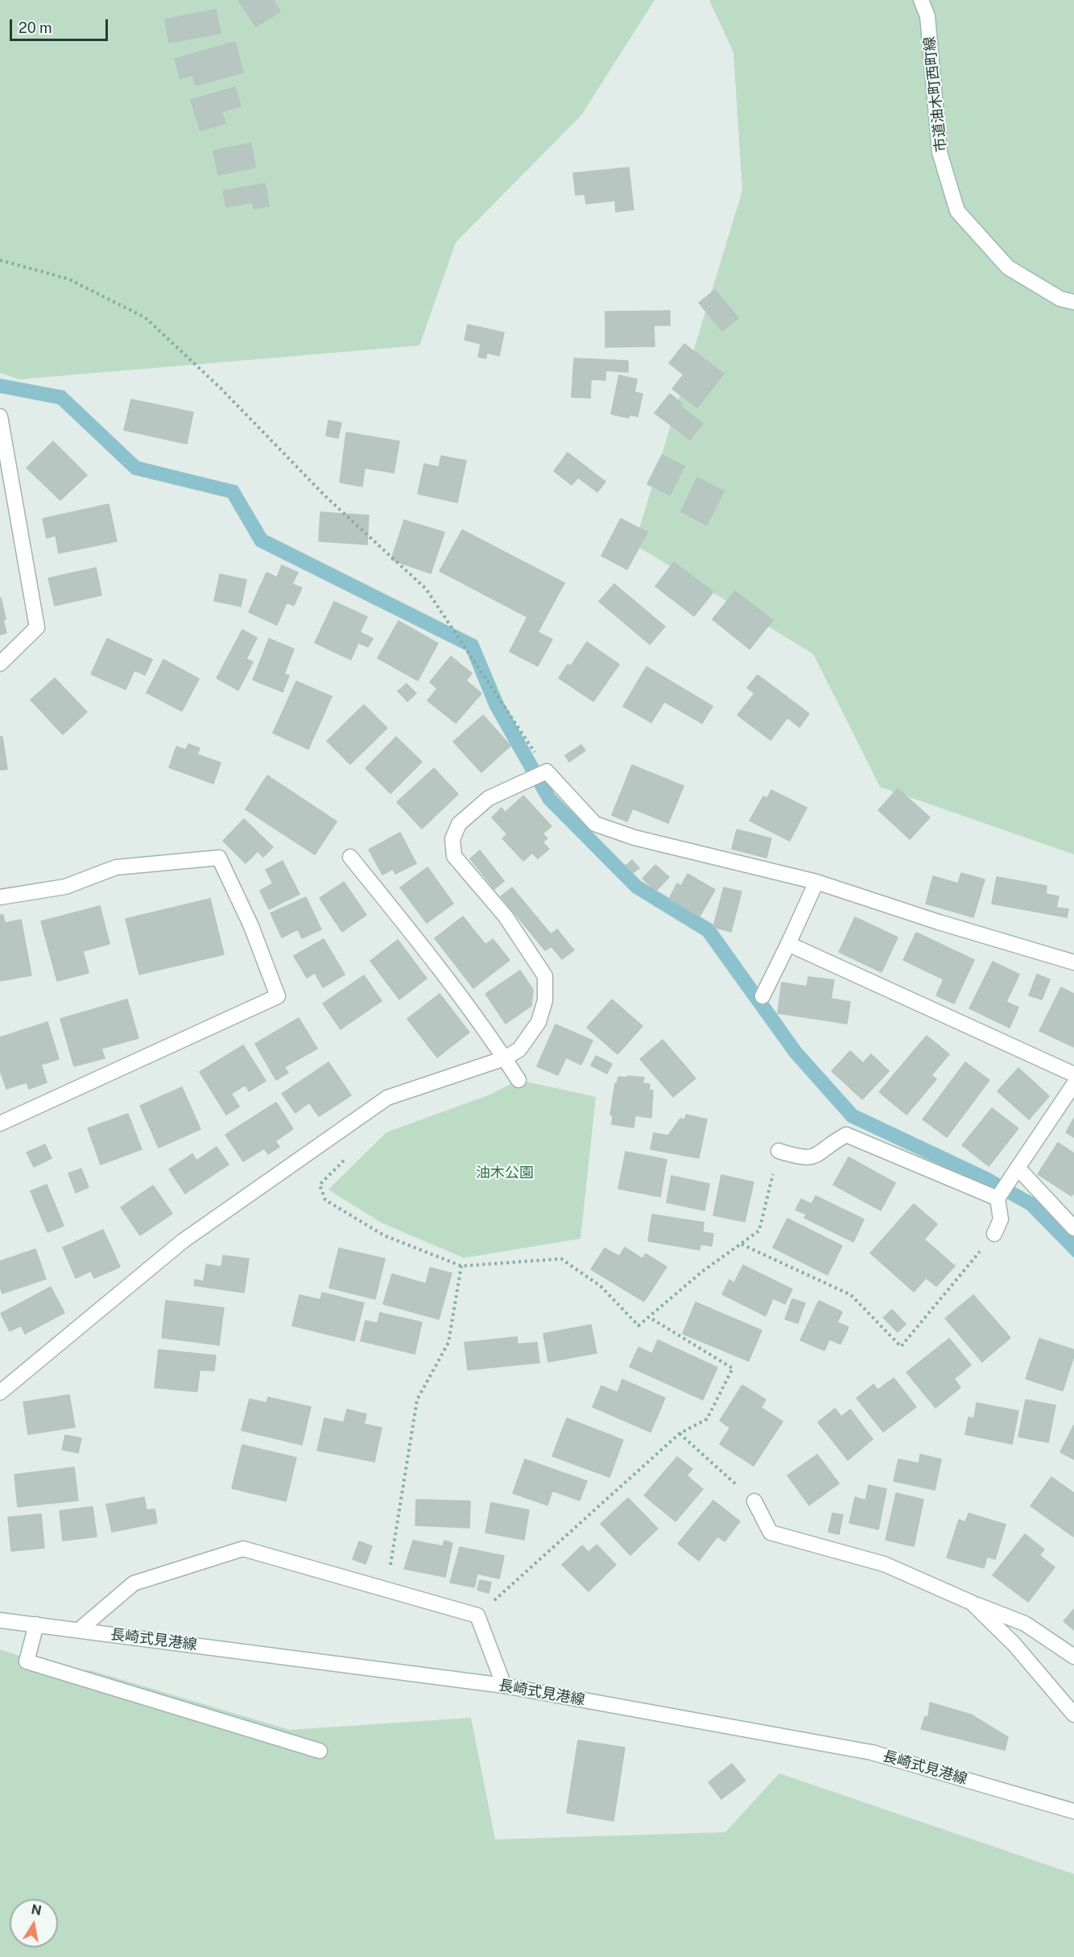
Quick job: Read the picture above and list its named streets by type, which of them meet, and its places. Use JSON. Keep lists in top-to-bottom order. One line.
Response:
{"streets":{"street":["市道油木町西町線","長崎式見港線"]},"parks":["油木公園"],"scale_bar":"20 m","north":"top"}
